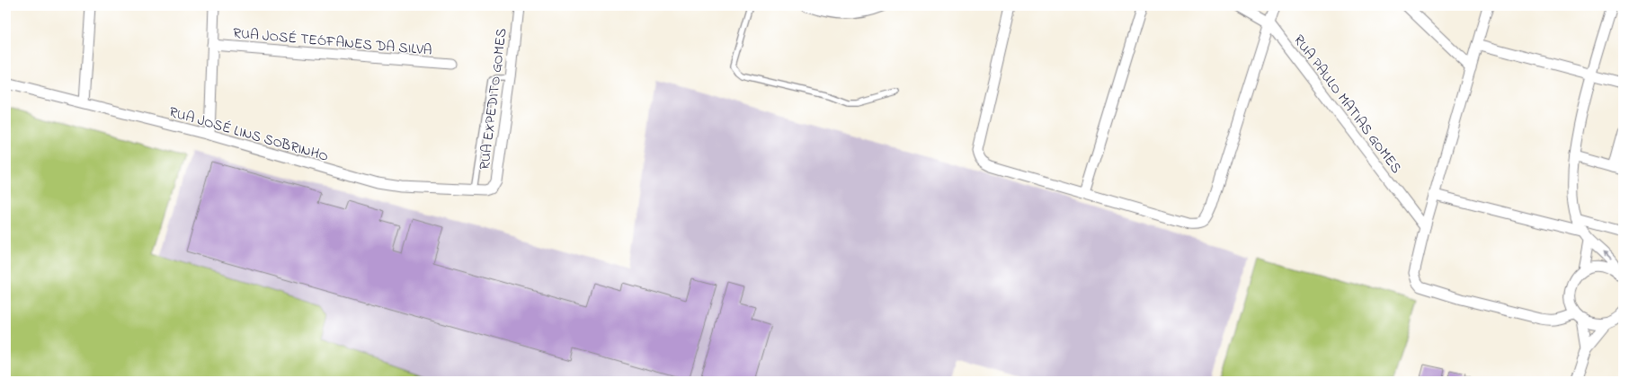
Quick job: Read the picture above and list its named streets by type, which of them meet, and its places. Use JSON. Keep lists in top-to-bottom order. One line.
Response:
{"streets":{"street":["RUA JOSÉ TEÓFANES DA SILVA","RUA EXPEDITO GOMES","RUA PAULO MATIAS GOMES","RUA JOSÉ LINS SOBRINHO"]},"crossings":[["RUA EXPEDITO GOMES","RUA JOSÉ LINS SOBRINHO"]]}
